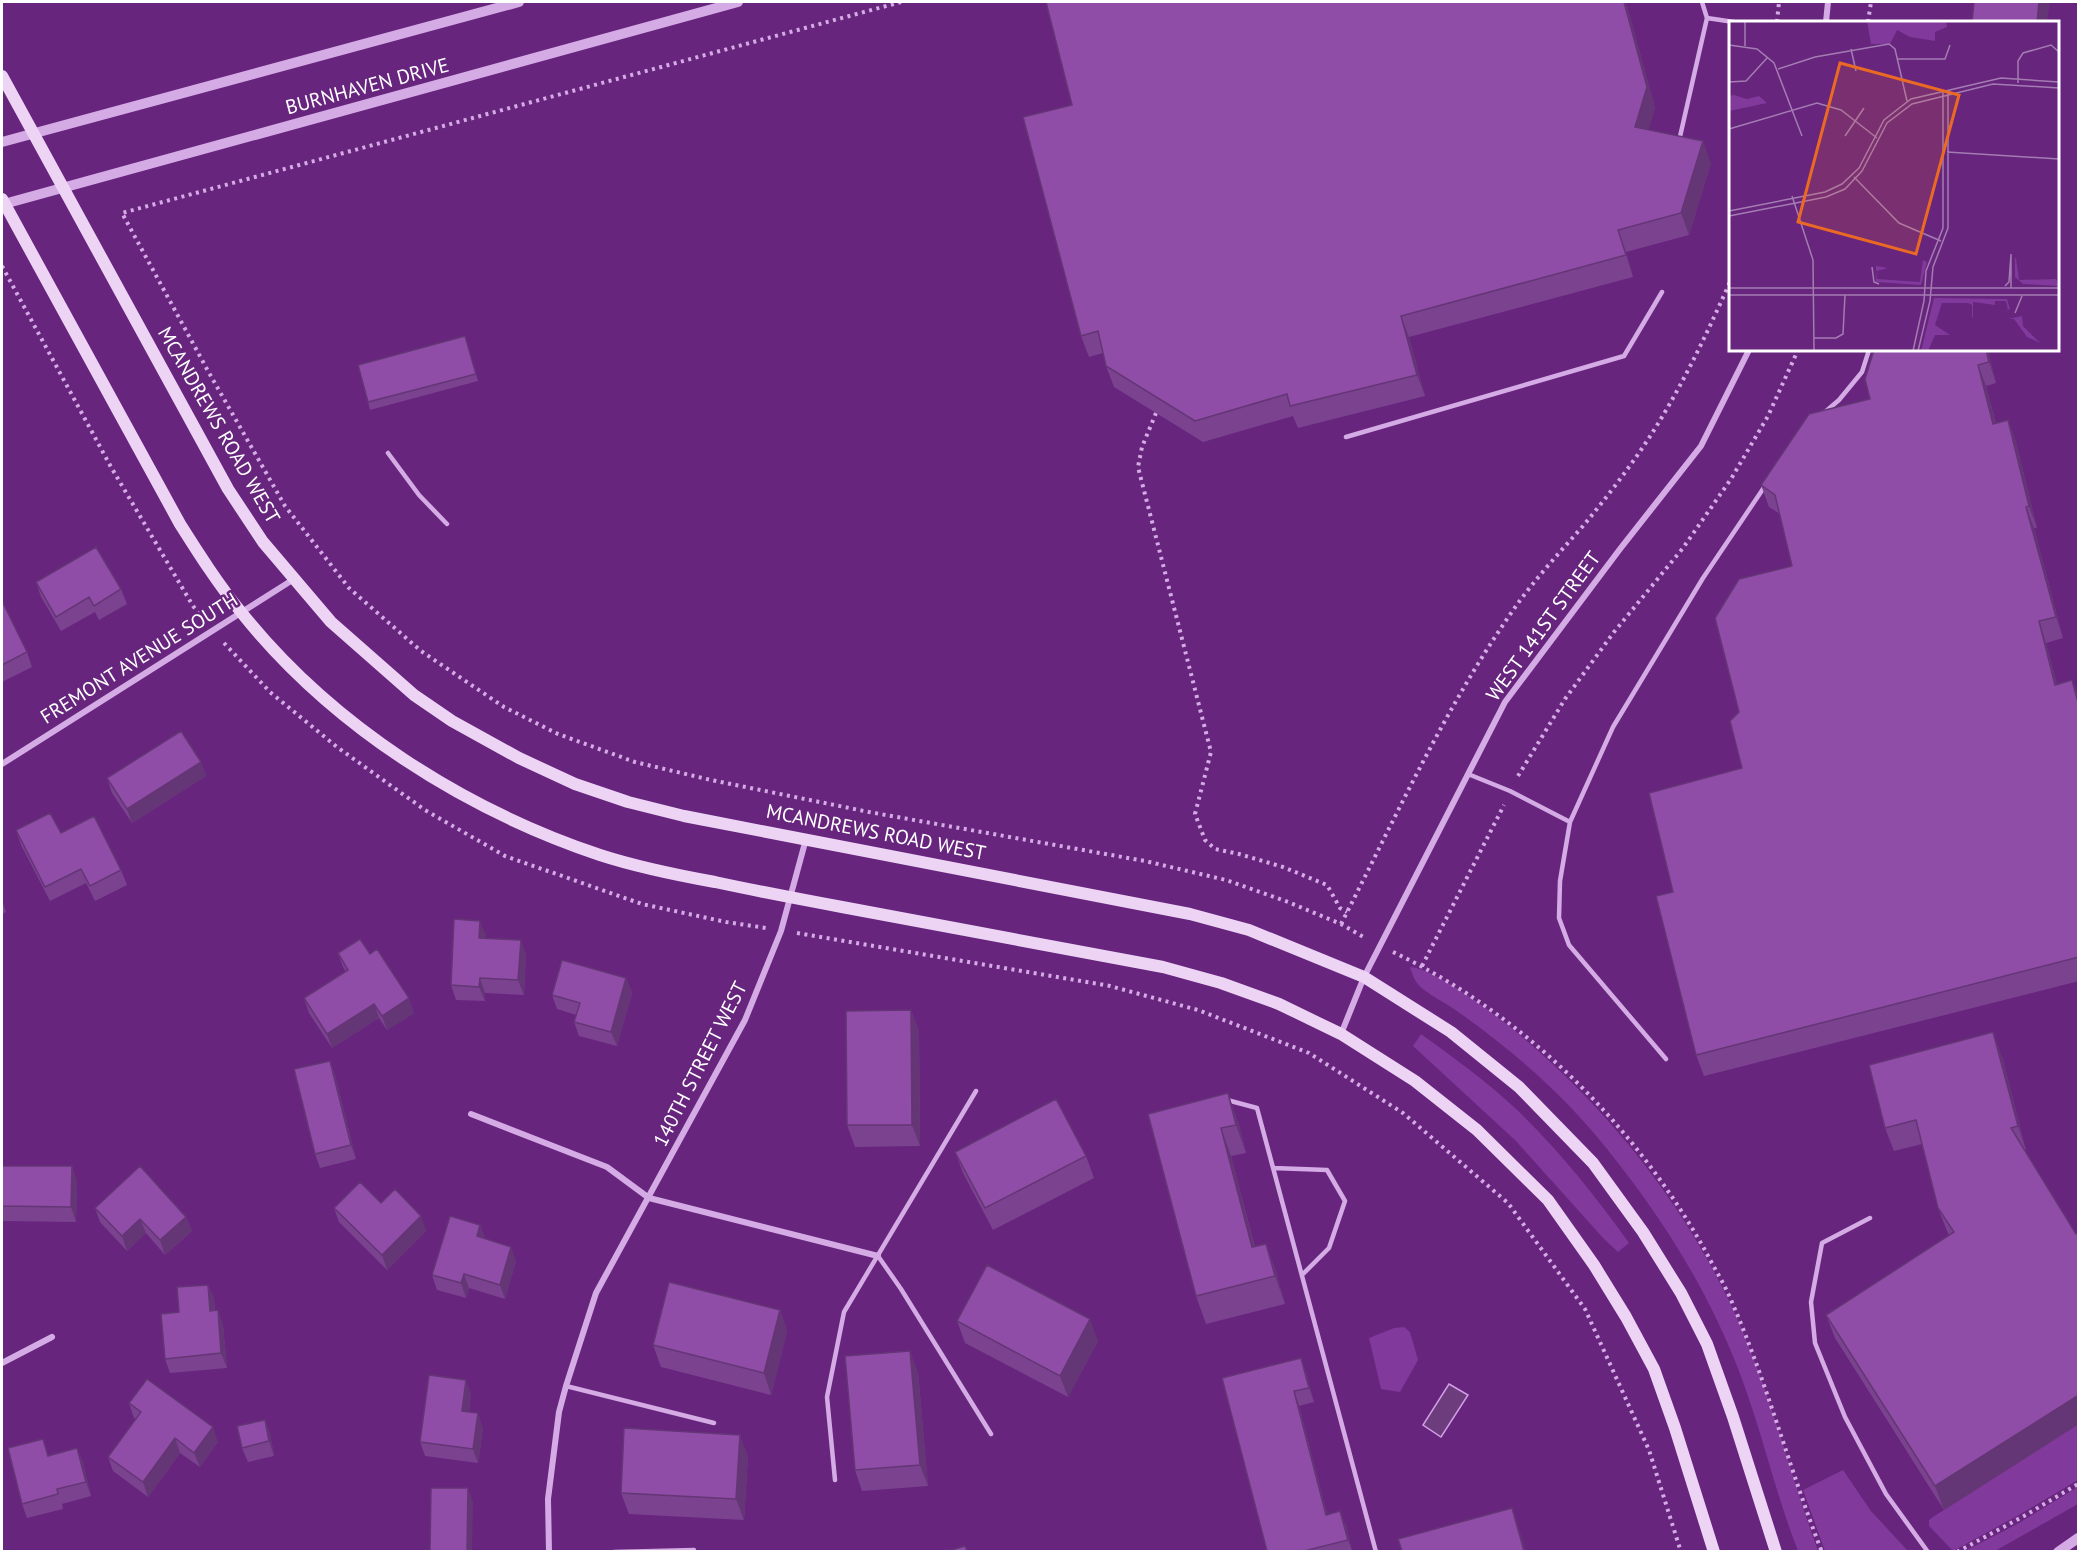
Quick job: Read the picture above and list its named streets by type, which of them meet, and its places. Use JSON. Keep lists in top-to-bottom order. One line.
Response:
{"streets":{"main road":["MCANDREWS ROAD WEST"],"street":["BURNHAVEN DRIVE","WEST 141ST STREET","FREMONT AVENUE SOUTH","140TH STREET WEST"]},"crossings":[["BURNHAVEN DRIVE","MCANDREWS ROAD WEST"],["MCANDREWS ROAD WEST","WEST 141ST STREET"],["MCANDREWS ROAD WEST","FREMONT AVENUE SOUTH"],["MCANDREWS ROAD WEST","140TH STREET WEST"]]}
